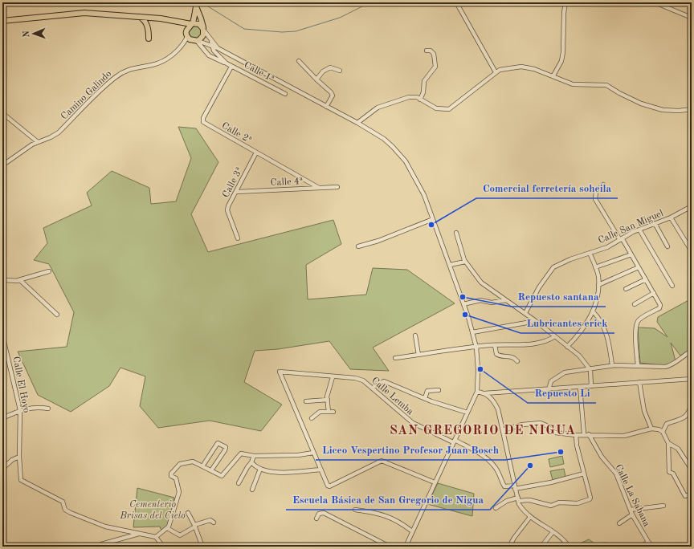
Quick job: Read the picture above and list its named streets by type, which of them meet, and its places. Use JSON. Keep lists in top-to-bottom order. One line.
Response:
{"streets":{"street":["Calle 1ª","Camino Galindo","Calle 2ª","Calle 4ª","Calle 3ª","Calle San Miguel","Calle El Hoyo","Calle Lemba","Calle La Sabana"]},"crossings":[["Calle 1ª","Camino Galindo"],["Calle 1ª","Calle 2ª"],["Calle 2ª","Calle 4ª"],["Calle 2ª","Calle 3ª"],["Calle 4ª","Calle 3ª"]],"districts":["SAN GREGORIO DE NIGUA"],"parks":["Cementerio Brisas del Cielo"],"places":["Comercial ferretería soheila","Repuesto santana","Lubricantes erick","Repuesto Li","Liceo Vespertino Profesor Juan Bosch","Escuela Básica de San Gregorio de Nigua"],"north":"left"}
